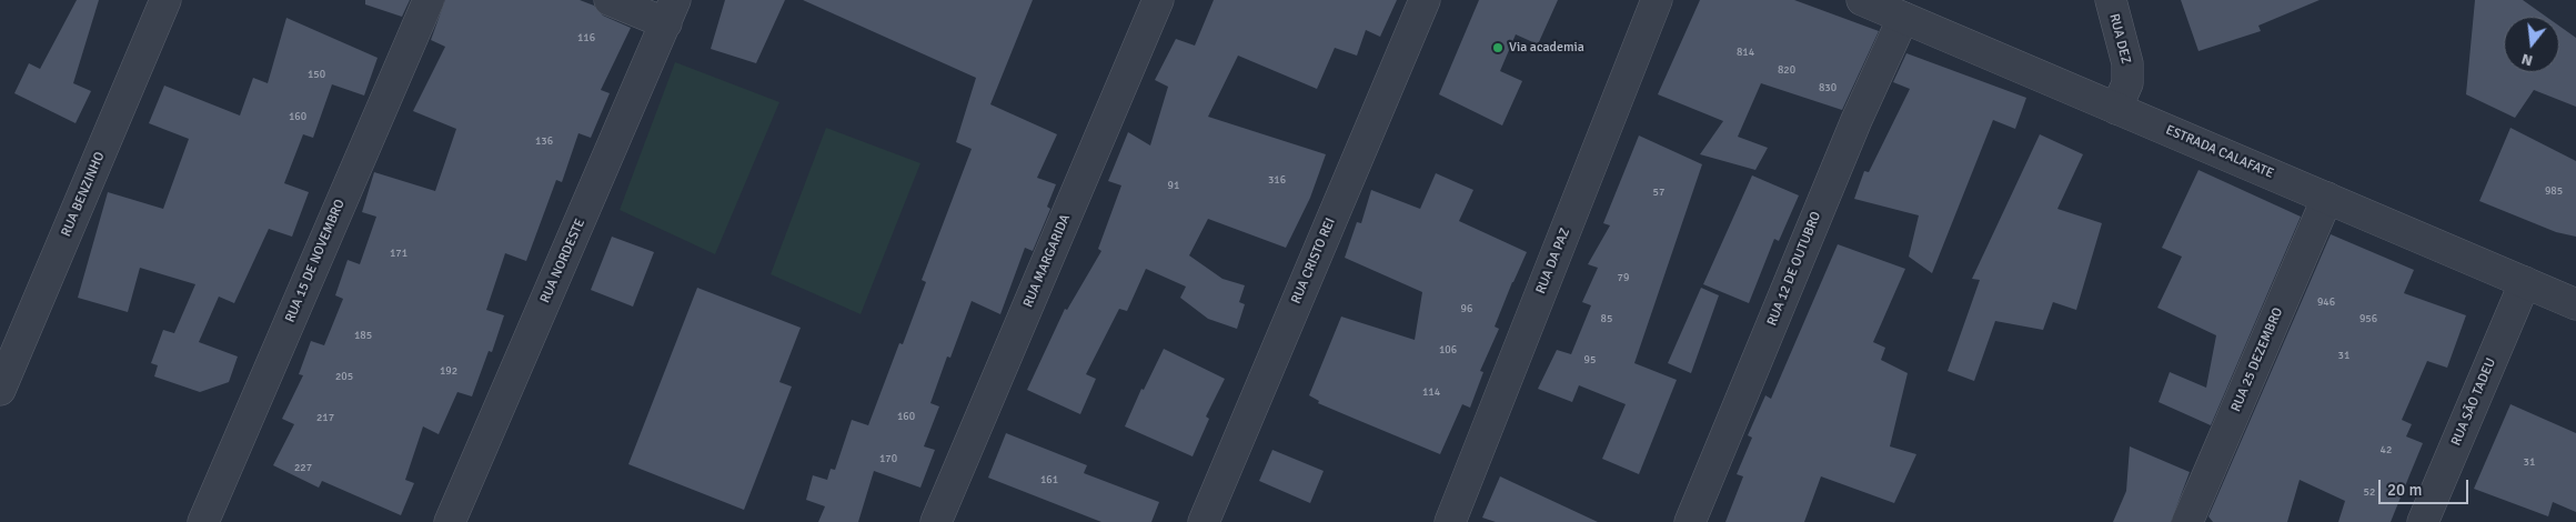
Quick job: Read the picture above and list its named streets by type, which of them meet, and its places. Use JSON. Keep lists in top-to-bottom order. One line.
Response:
{"streets":{"street":["RUA DEZ","ESTRADA CALAFATE","RUA BENZINHO","RUA 15 DE NOVEMBRO","RUA NORDESTE","RUA MARGARIDA","RUA CRISTO REI","RUA DA PAZ","RUA 12 DE OUTUBRO","RUA 25 DEZEMBRO","RUA SÃO TADEU"]},"crossings":[["RUA DEZ","ESTRADA CALAFATE"],["ESTRADA CALAFATE","RUA 12 DE OUTUBRO"],["ESTRADA CALAFATE","RUA 25 DEZEMBRO"],["ESTRADA CALAFATE","RUA SÃO TADEU"]],"places":["Via academia"],"house_numbers":["116","814","820","150","830","160","136","316","91","985","57","171","79","946","96","85","956","185","106","31","95","192","205","114","160","217","42","170","31","227","161","52"],"scale_bar":"20 m","north":"bottom"}
